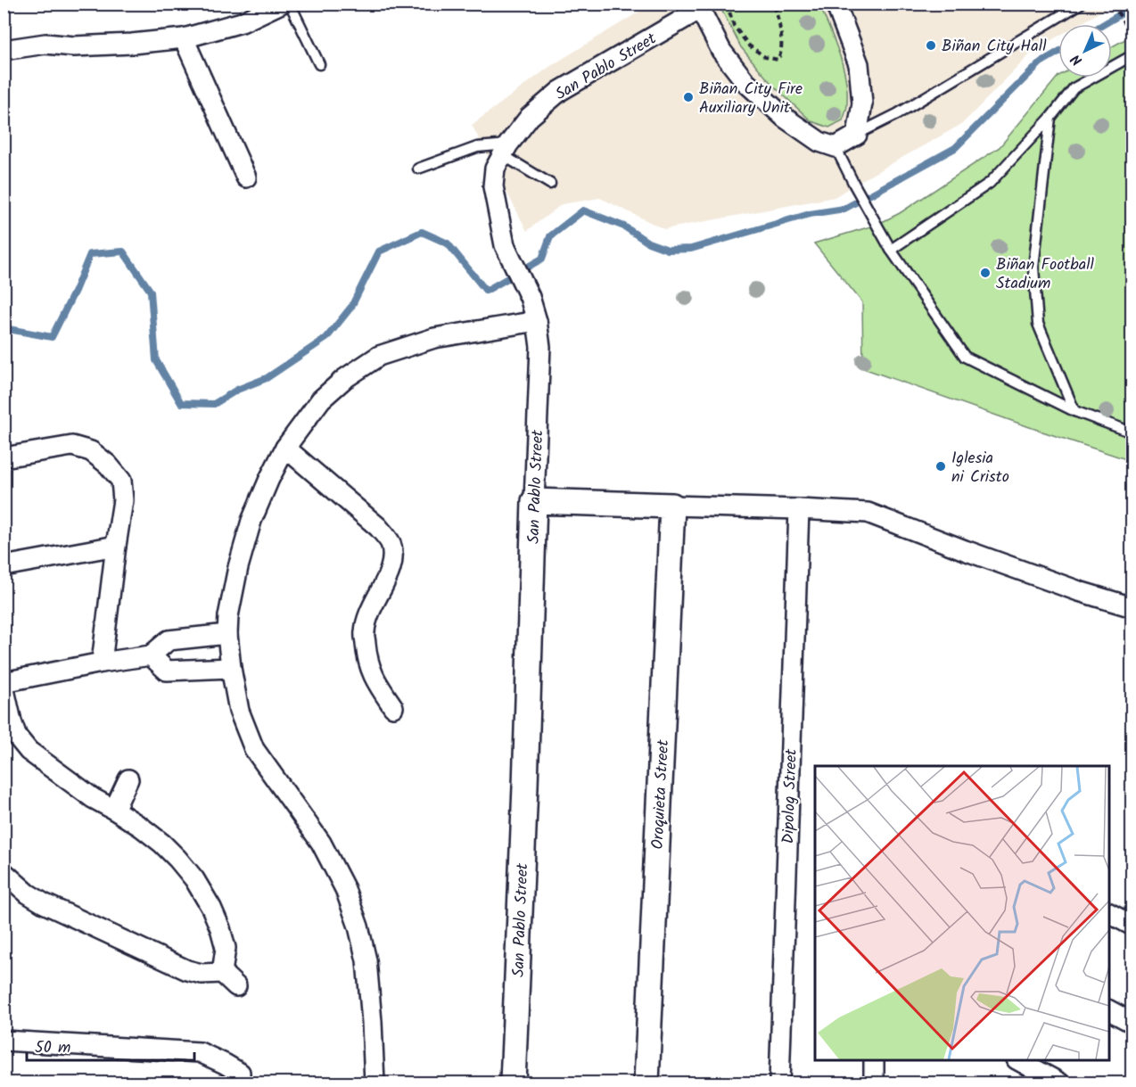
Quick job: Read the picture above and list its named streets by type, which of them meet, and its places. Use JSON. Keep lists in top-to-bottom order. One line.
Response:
{"streets":{"street":["San Pablo Street","Oroquieta Street","Dipolog Street"]},"places":["Biñan City Hall","Biñan City Fire Auxiliary Unit","Biñan Football Stadium","Iglesia ni Cristo"],"scale_bar":"50 m","north":"bottom left"}
